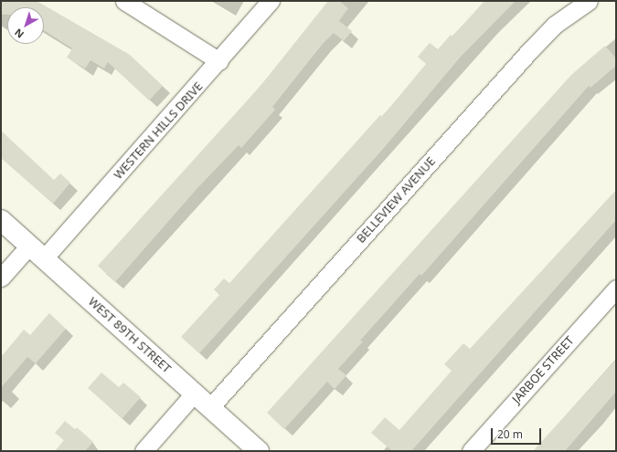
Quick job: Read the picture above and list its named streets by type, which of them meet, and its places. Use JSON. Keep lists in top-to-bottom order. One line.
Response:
{"streets":{"street":["WESTERN HILLS DRIVE","BELLEVIEW AVENUE","WEST 89TH STREET","JARBOE STREET"]},"crossings":[["WESTERN HILLS DRIVE","WEST 89TH STREET"],["BELLEVIEW AVENUE","WEST 89TH STREET"]],"scale_bar":"20 m","north":"bottom left"}
